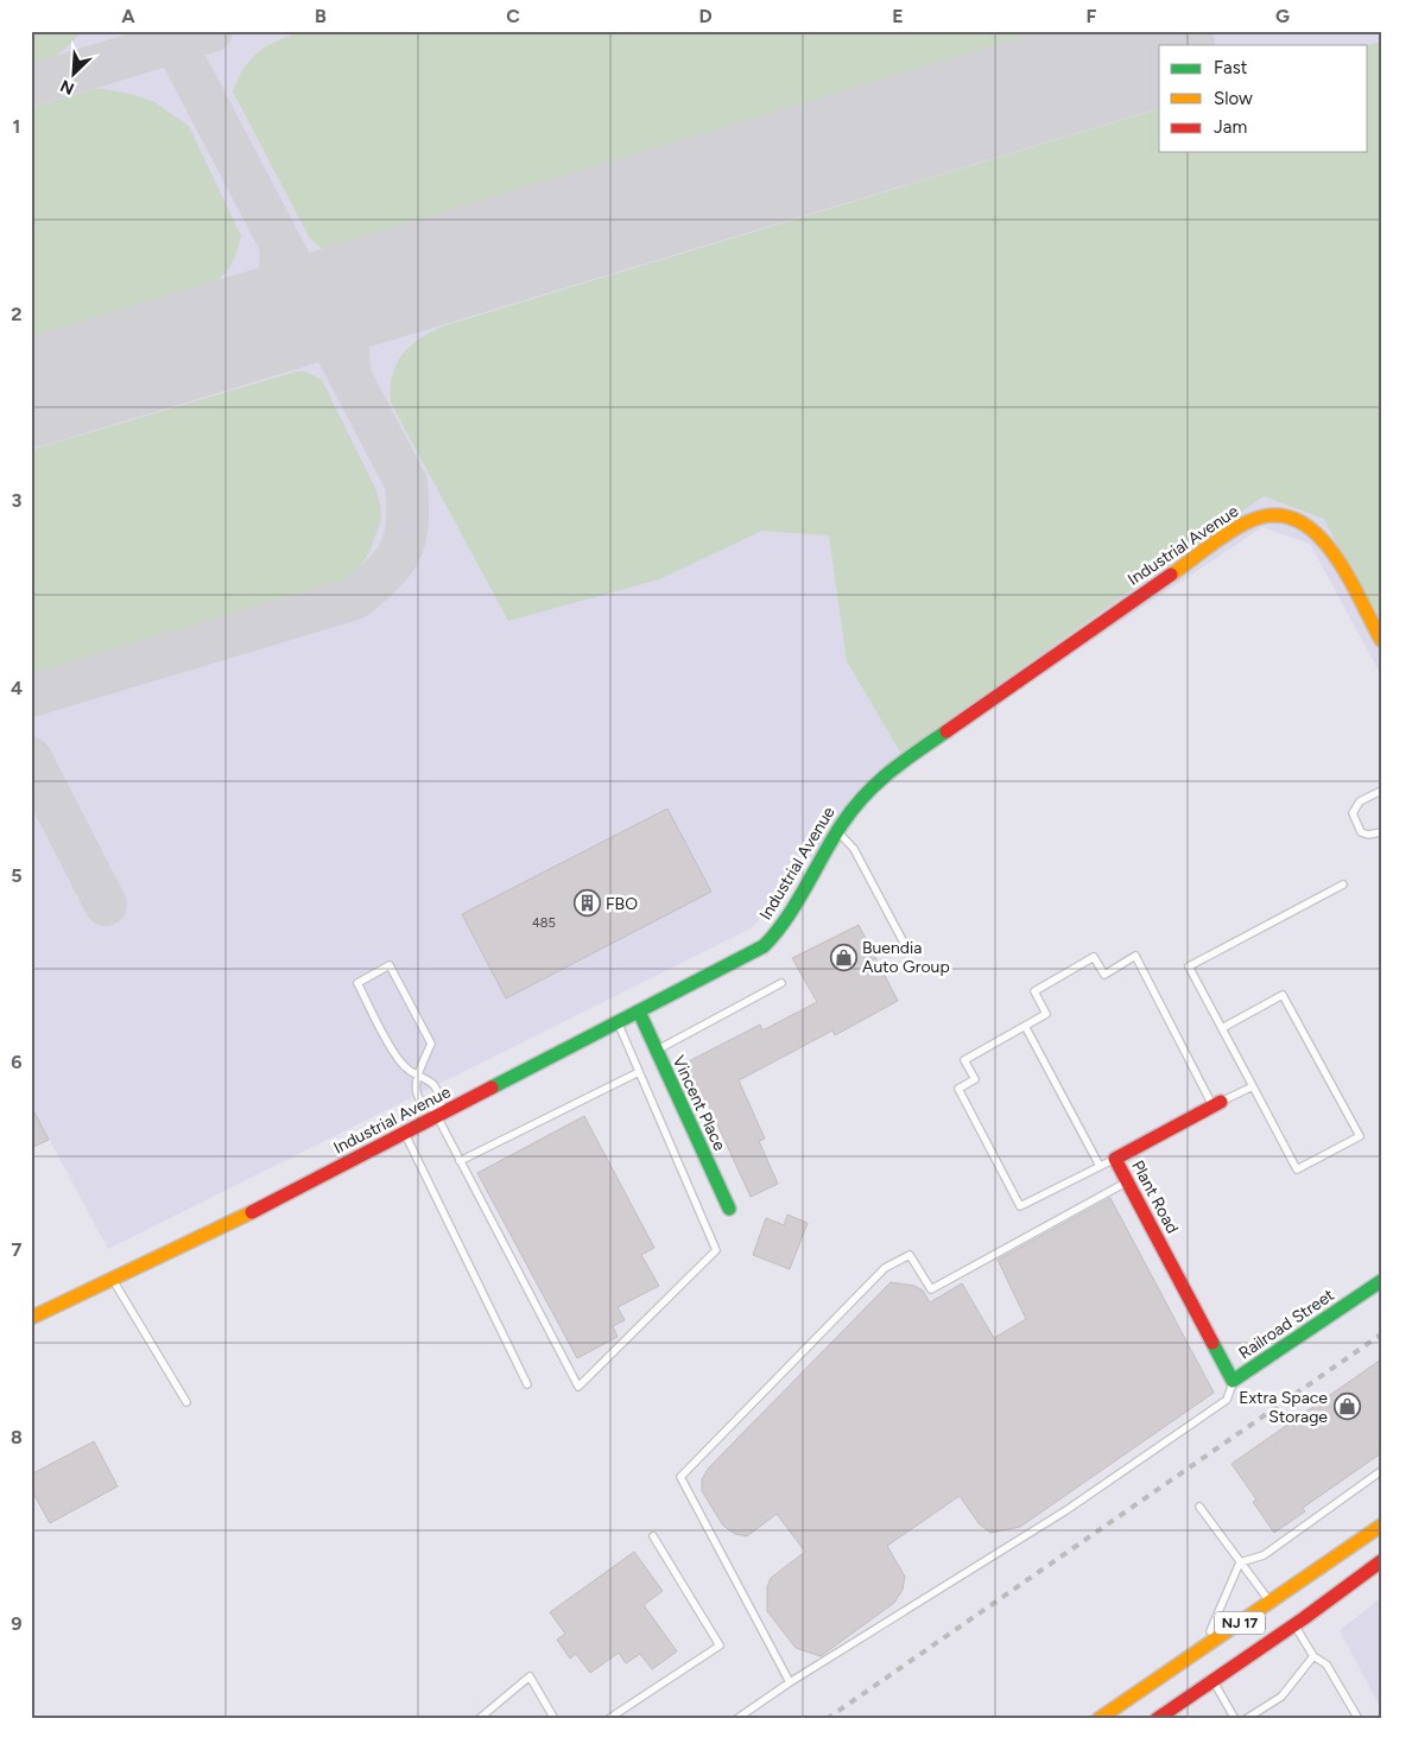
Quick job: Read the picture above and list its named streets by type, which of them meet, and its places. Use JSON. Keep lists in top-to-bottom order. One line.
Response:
{"streets":{"main road":["Industrial Avenue","Vincent Place","Plant Road","Railroad Street","NJ 17"]},"crossings":[["Industrial Avenue","Vincent Place"],["Plant Road","Railroad Street"]],"places":{"building":["FBO"],"shop":["Buendia Auto Group","Extra Space Storage"]},"house_numbers":["485"],"legend":["Fast","Slow","Jam"],"north":"bottom left","grid":{"columns":["A","B","C","D","E","F","G"],"rows":["1","2","3","4","5","6","7","8","9"]}}
